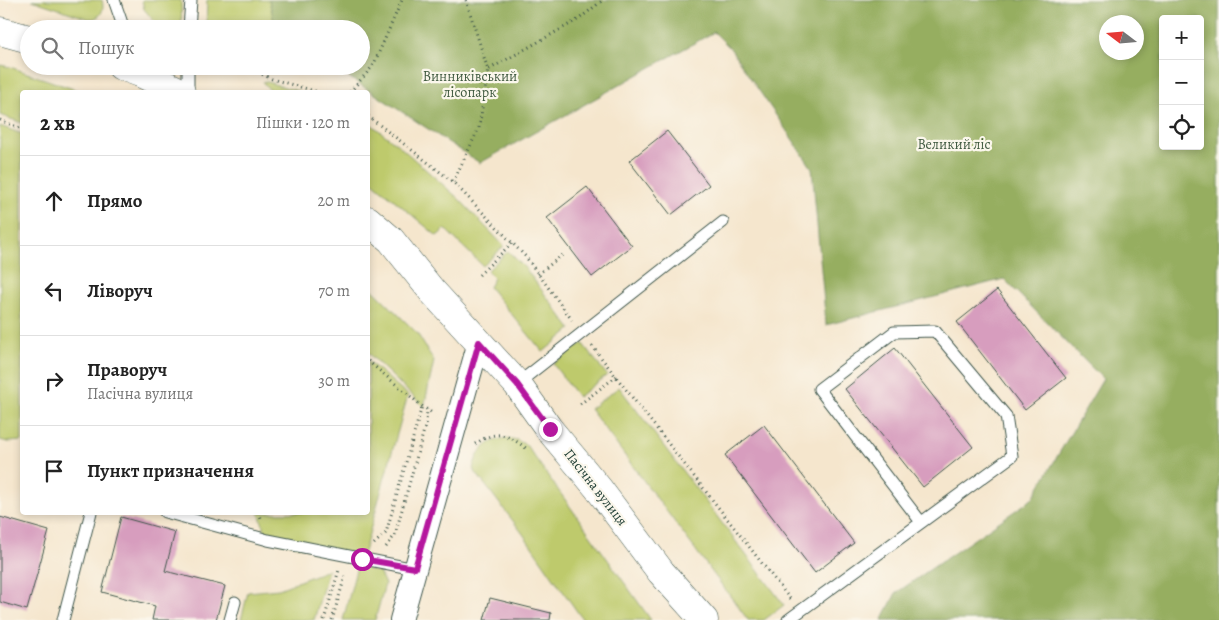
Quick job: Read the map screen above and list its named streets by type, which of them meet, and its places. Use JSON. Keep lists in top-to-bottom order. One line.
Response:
{"streets":{"main road":["Пасічна вулиця"]},"parks":["Винниківський лісопарк","Великий ліс"],"north":"left","page":{"map_buttons":["+","−"],"search":"Пошук","heading":["2 хв","Пішки · 120 m"],"list":[["Прямо","20 m"],["Ліворуч","70 m"],["Праворуч","Пасічна вулиця","30 m"],"Пункт призначення"]}}
